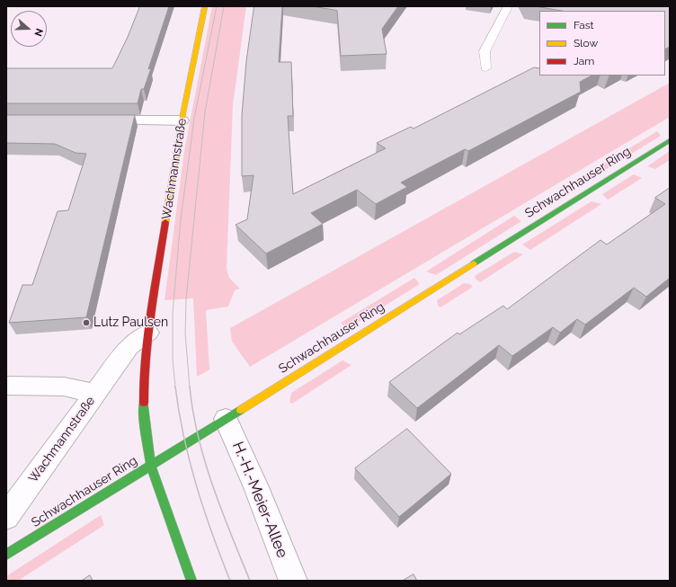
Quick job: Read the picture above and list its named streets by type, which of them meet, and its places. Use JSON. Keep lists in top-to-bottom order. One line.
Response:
{"streets":{"street":["Wachmannstraße","Schwachhauser Ring","H.-H.-Meier-Allee"]},"crossings":[["Wachmannstraße","Schwachhauser Ring"],["Schwachhauser Ring","H.-H.-Meier-Allee"]],"places":["Lutz Paulsen"],"legend":["Fast","Slow","Jam"],"north":"right"}
